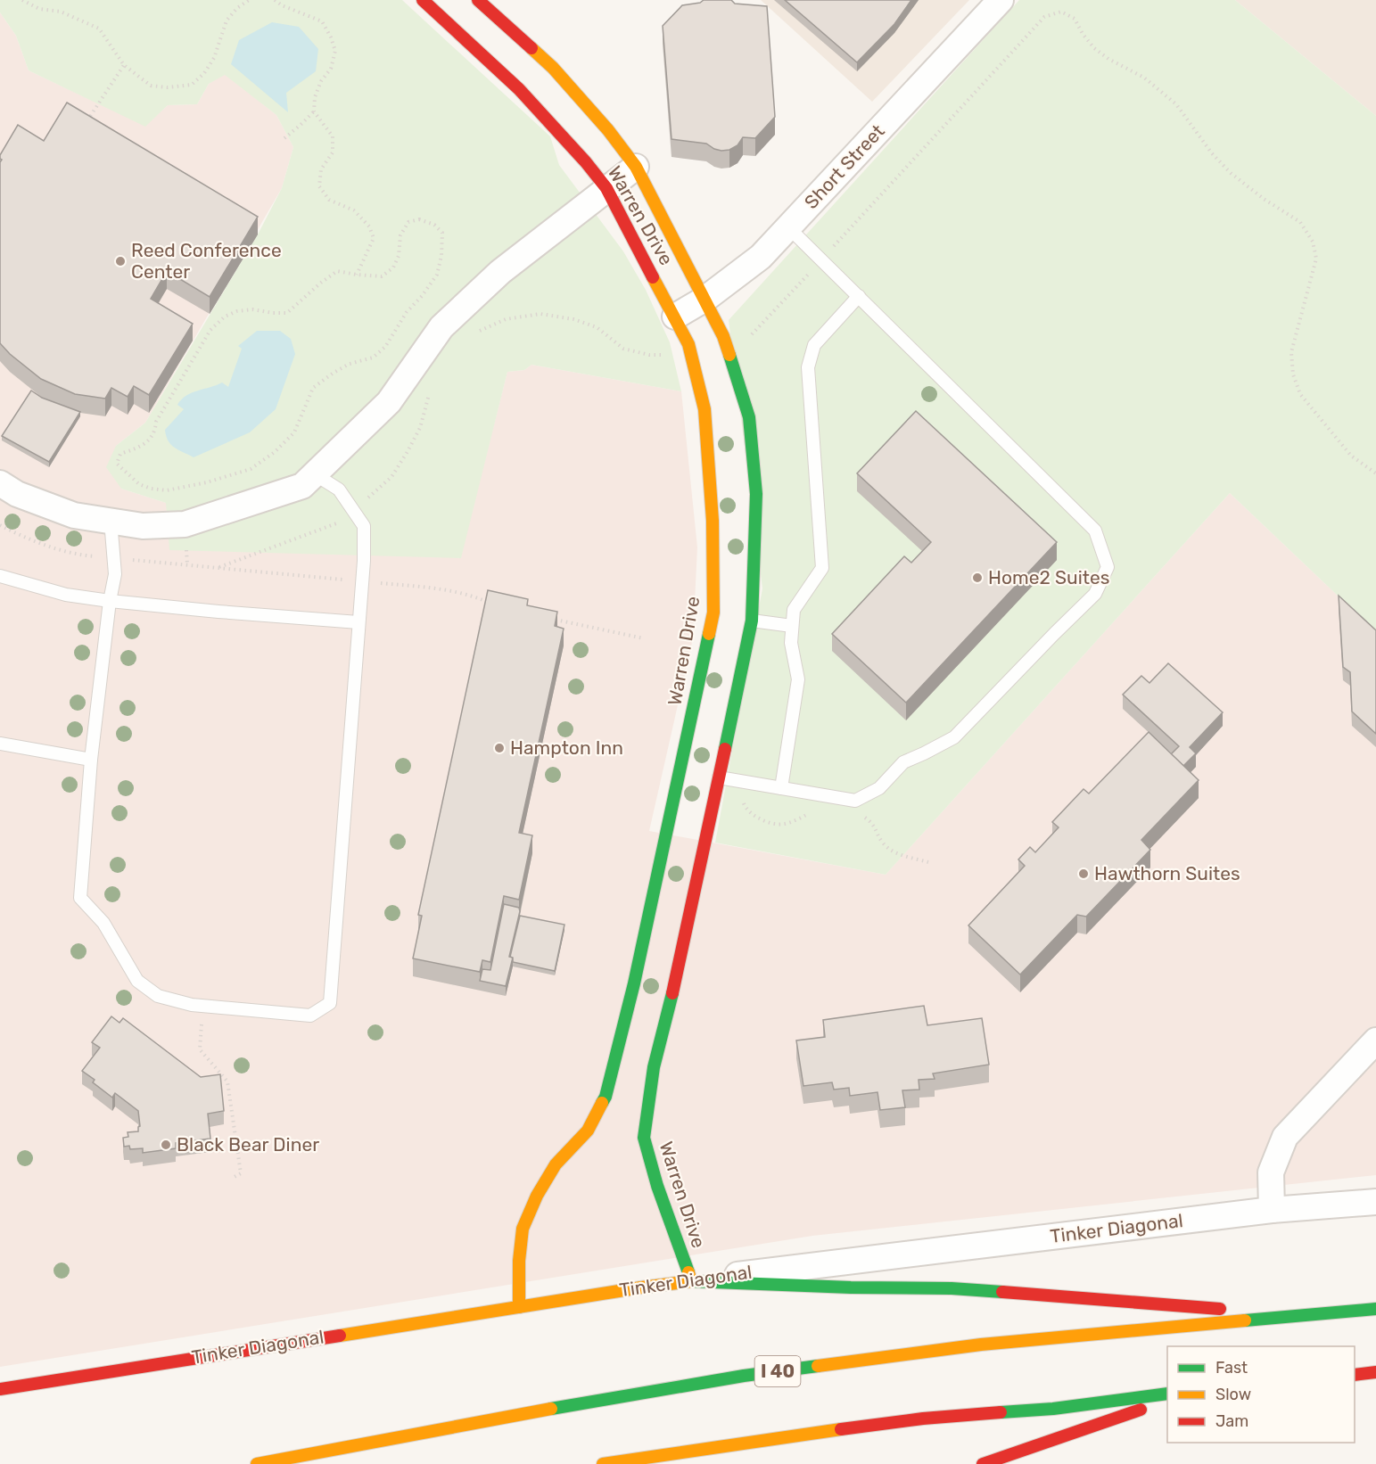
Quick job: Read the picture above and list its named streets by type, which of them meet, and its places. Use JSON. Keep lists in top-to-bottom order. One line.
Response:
{"streets":{"main road":["Warren Drive","Tinker Diagonal","I 40"],"street":["Short Street"]},"crossings":[["Short Street","Warren Drive"],["Warren Drive","Tinker Diagonal"]],"places":["Reed Conference Center","Home2 Suites","Hampton Inn","Hawthorn Suites","Black Bear Diner"],"legend":["Fast","Slow","Jam"]}
